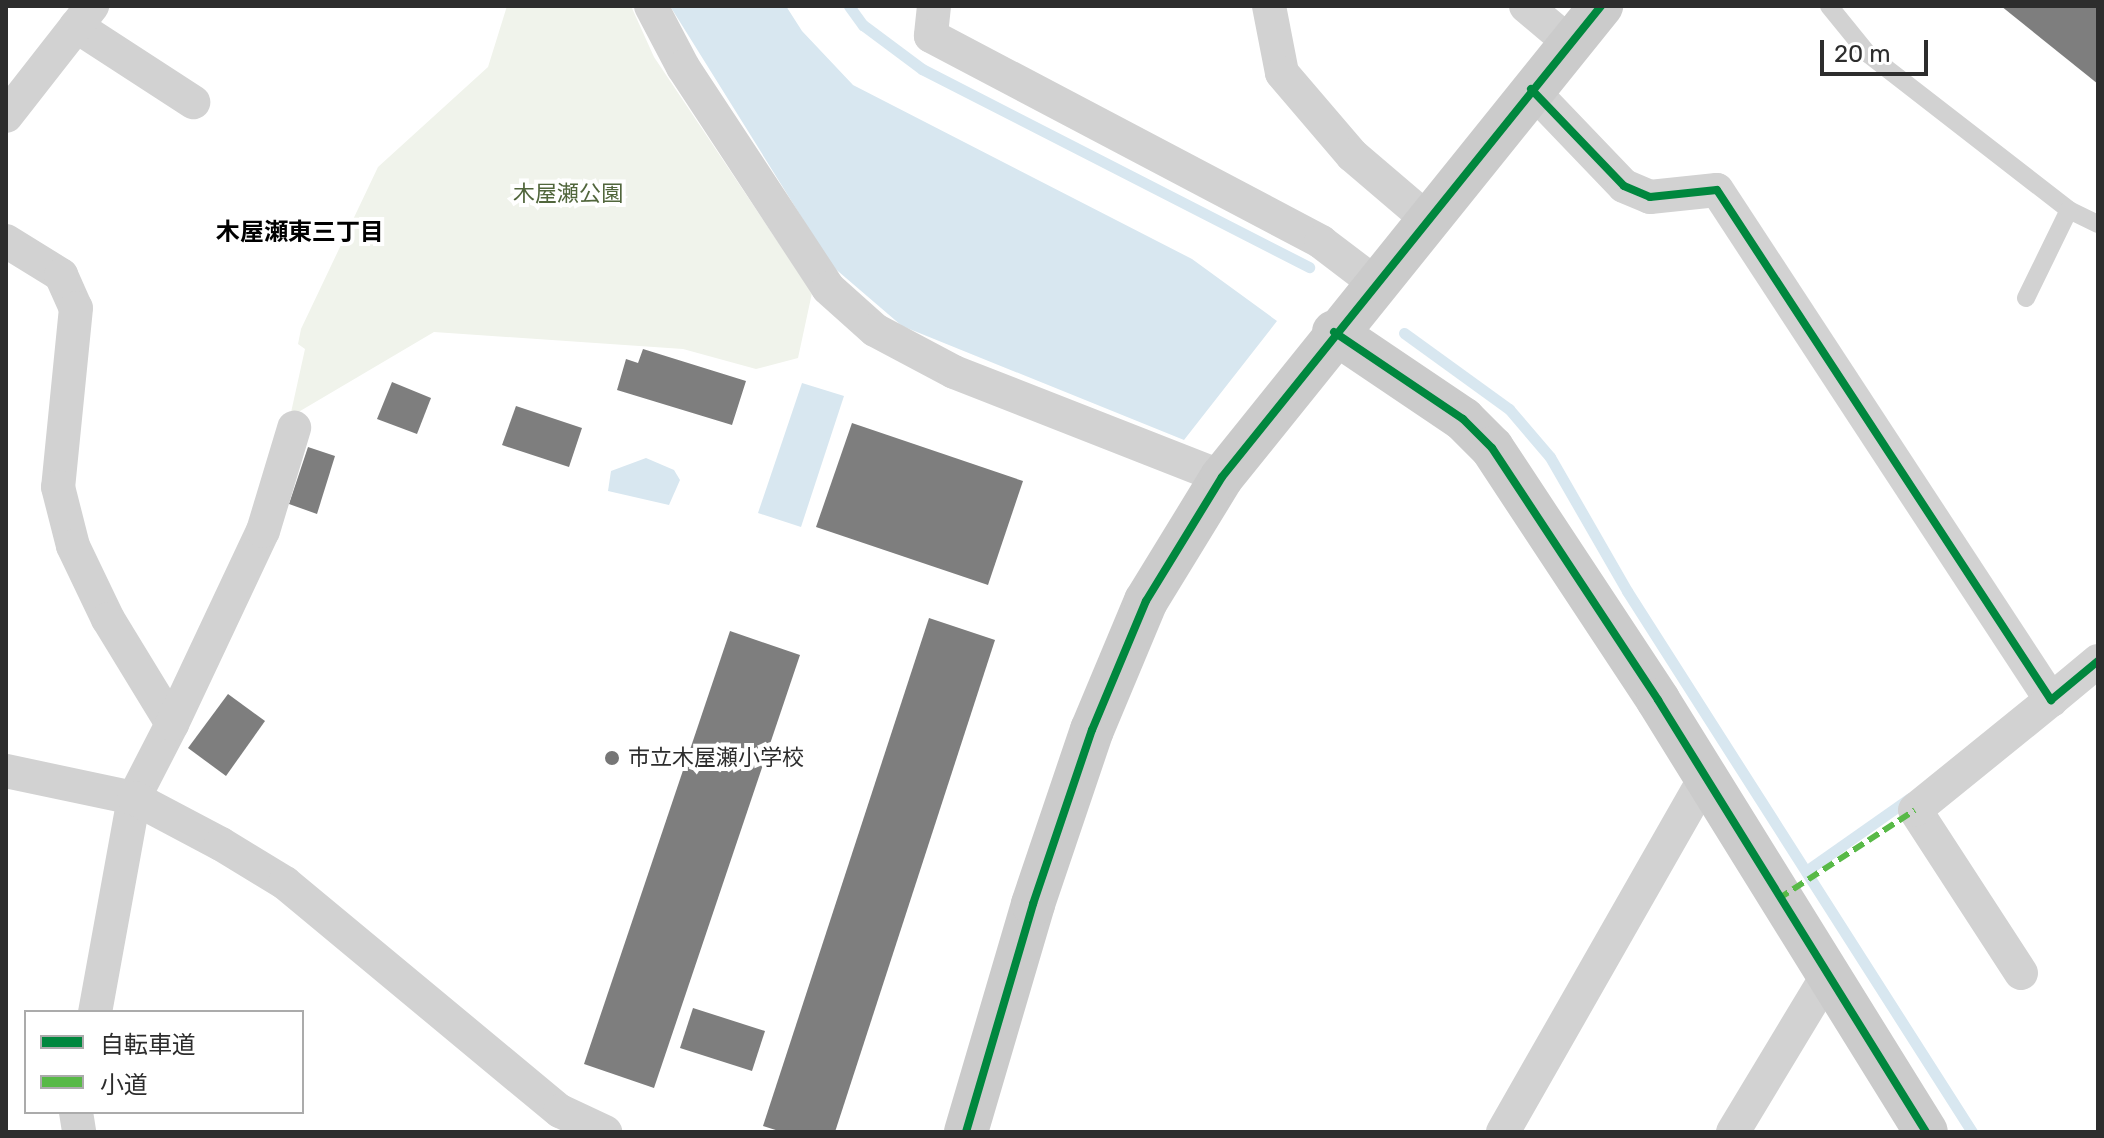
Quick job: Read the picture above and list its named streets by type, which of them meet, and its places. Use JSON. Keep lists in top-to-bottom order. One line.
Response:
{"districts":["木屋瀬東三丁目"],"parks":["木屋瀬公園"],"places":["市立木屋瀬小学校"],"legend":["自転車道","小道"],"scale_bar":"20 m"}
